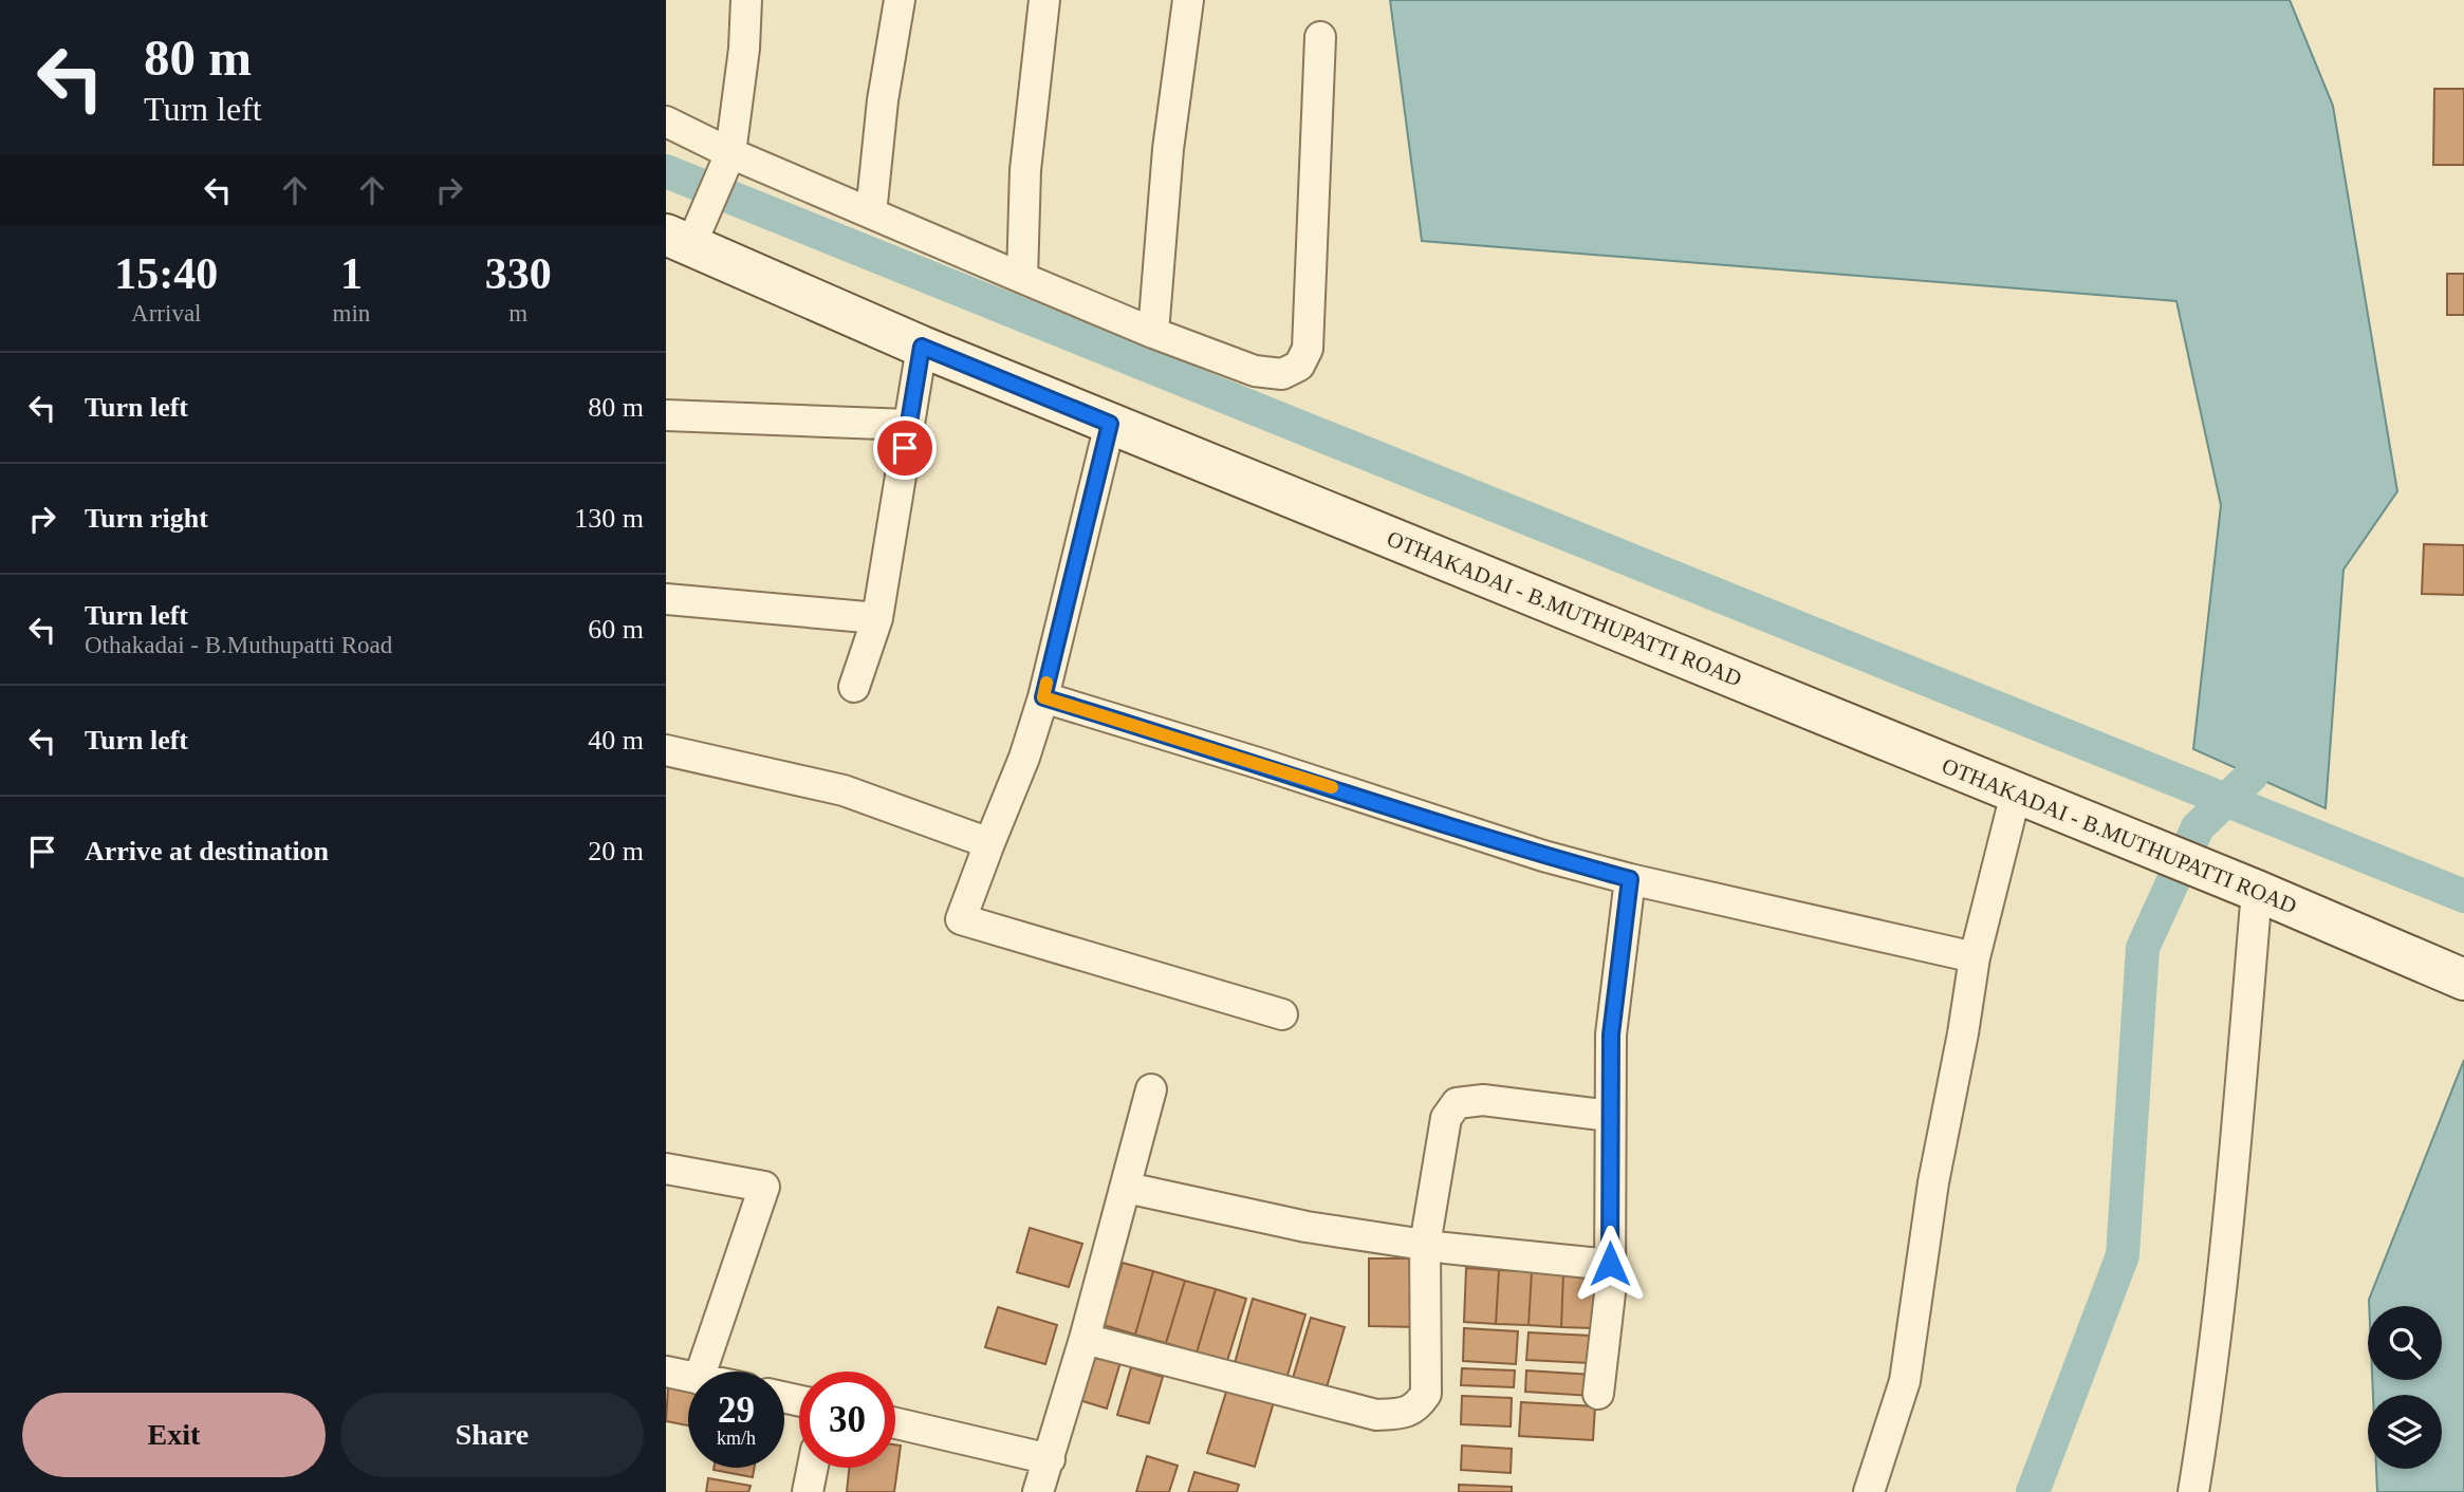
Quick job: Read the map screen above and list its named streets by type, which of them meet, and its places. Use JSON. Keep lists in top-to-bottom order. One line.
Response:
{"streets":{"main road":["OTHAKADAI - B.MUTHUPATTI ROAD"]},"page":{"turn":["80 m","Turn left"],"eta":["15:40","Arrival","1","min","330","m"],"list":[{"name":"Turn left","value":"80 m"},{"name":"Turn right","value":"130 m"},{"name":"Turn left","note":"Othakadai - B.Muthupatti Road","value":"60 m"},{"name":"Turn left","value":"40 m"},{"name":"Arrive at destination","value":"20 m"}],"speed":"29 km/h","limit":"30","buttons":["Exit","Share"]}}
